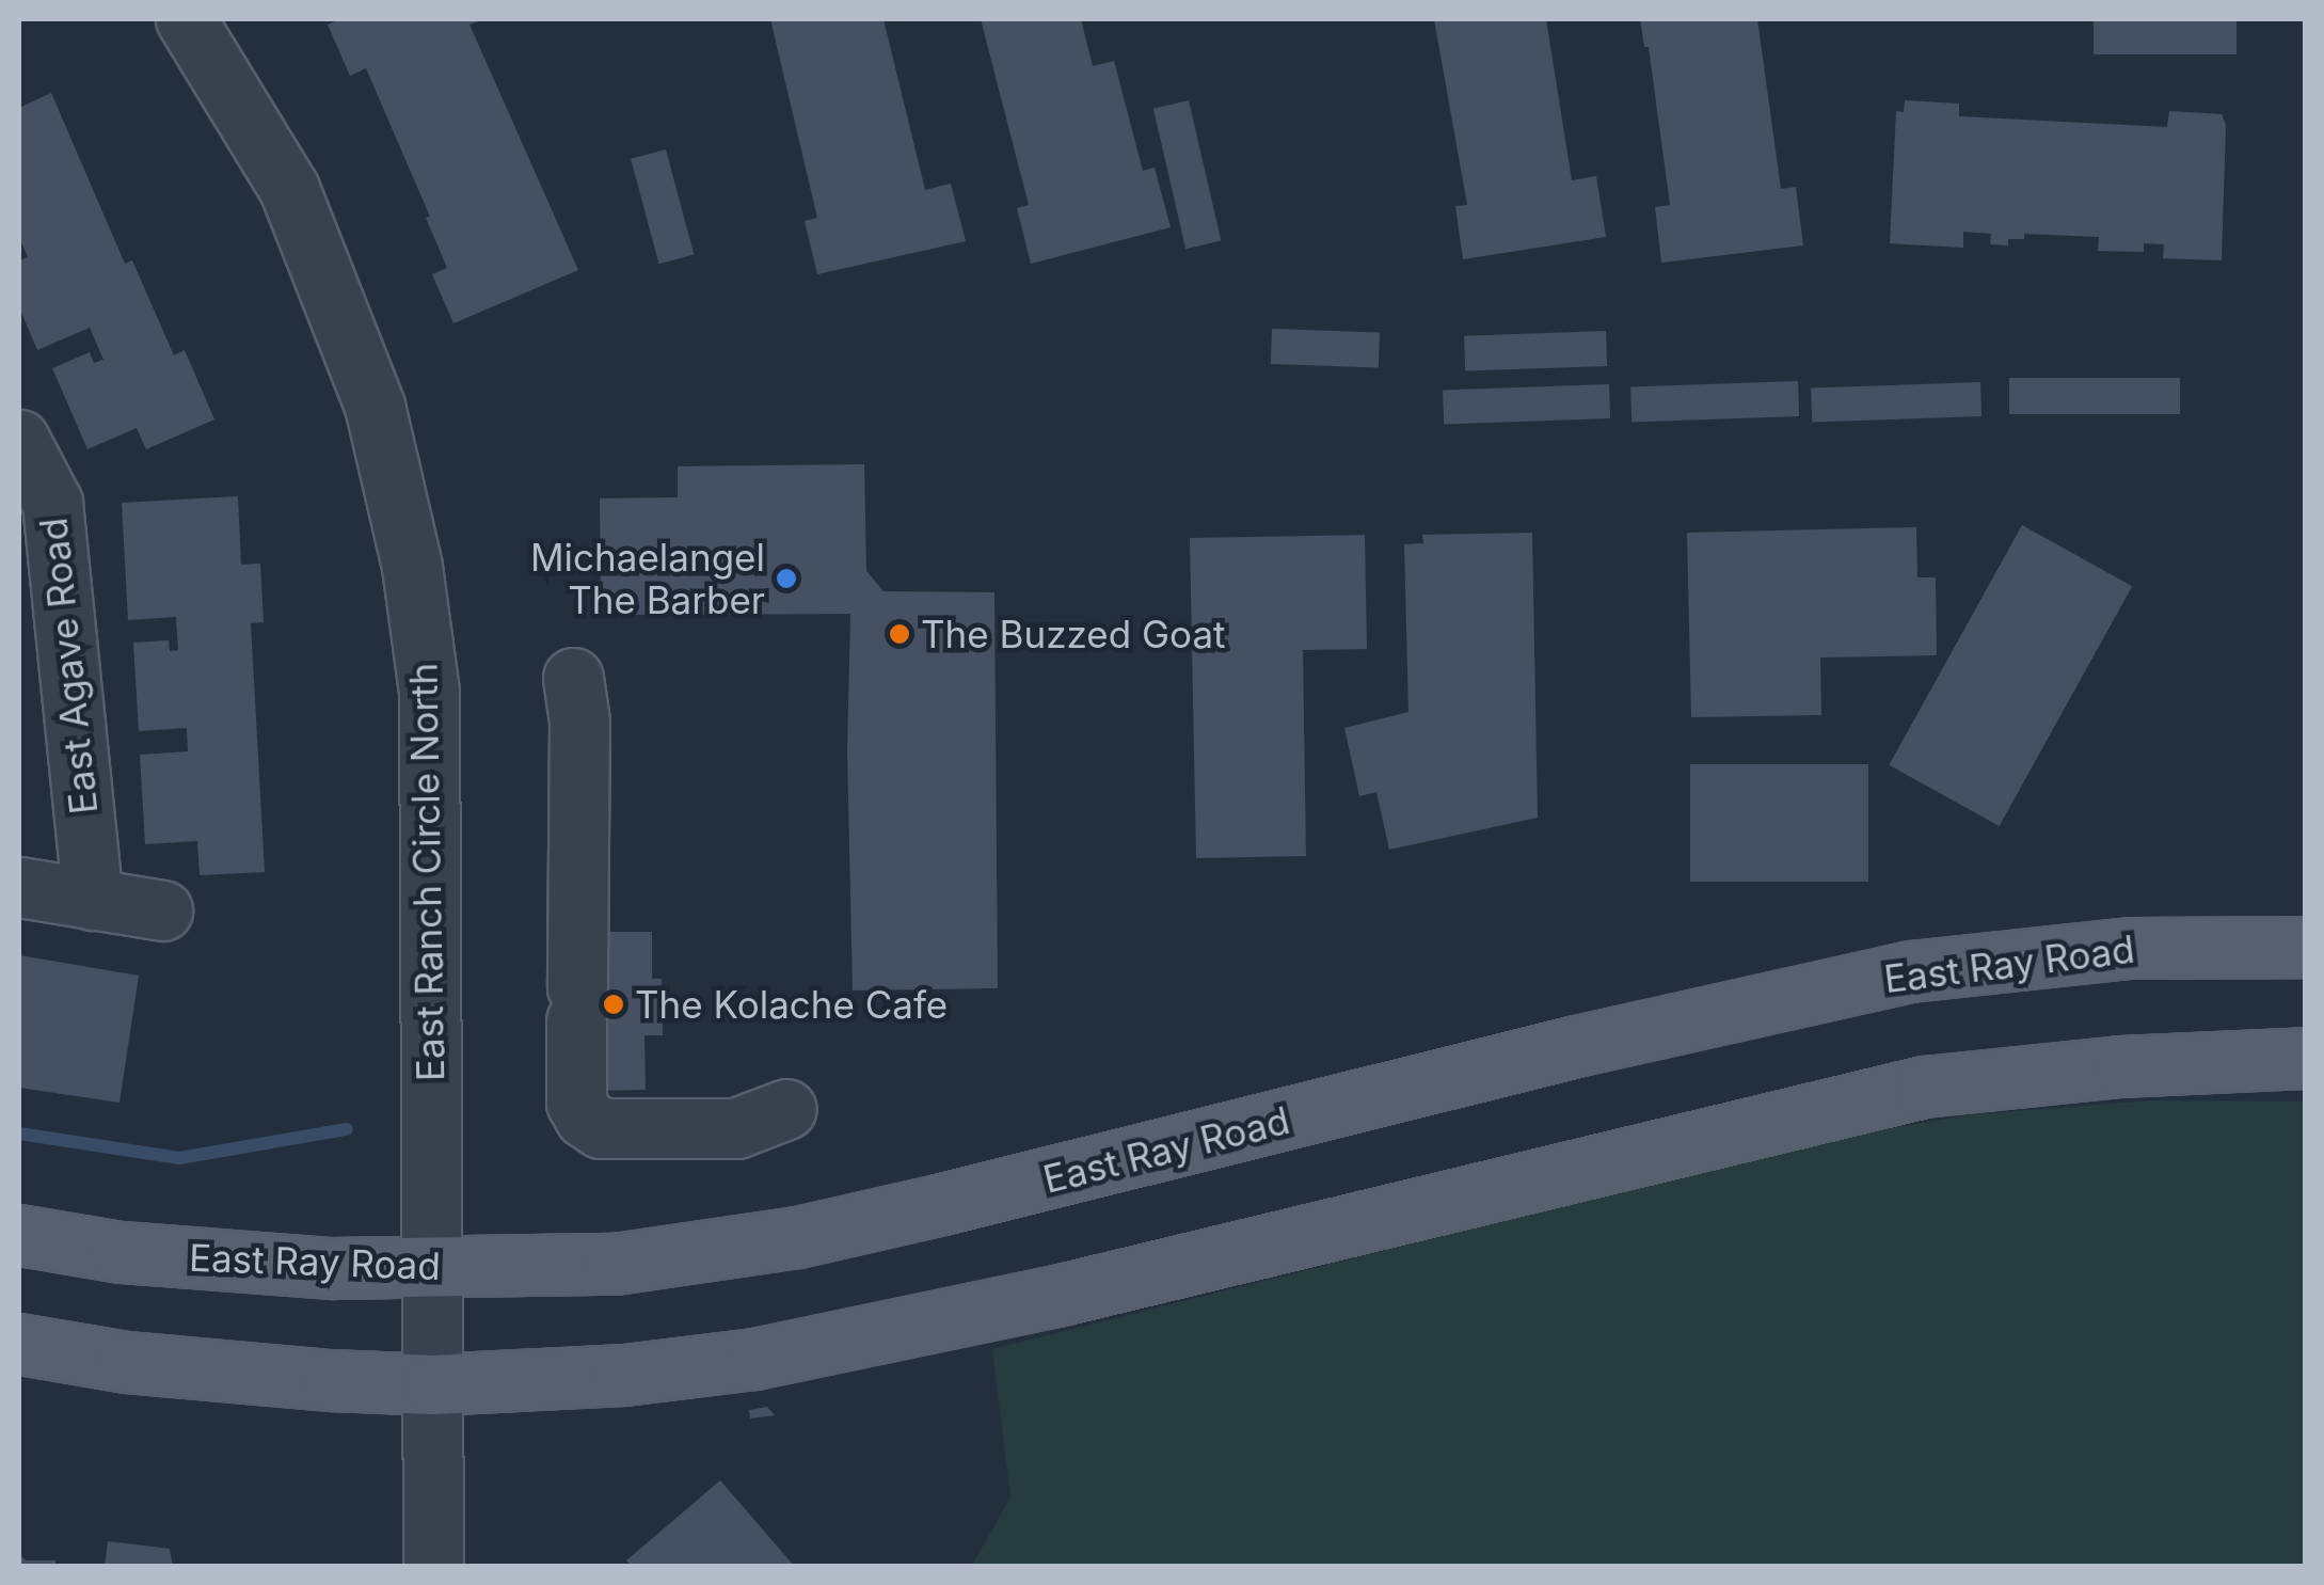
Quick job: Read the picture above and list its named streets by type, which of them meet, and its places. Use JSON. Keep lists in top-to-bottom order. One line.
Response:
{"streets":{"main road":["East Ray Road"],"street":["East Agave Road","East Ranch Circle North"]},"crossings":[["East Ranch Circle North","East Ray Road"]],"places":["Michaelangel The Barber","The Buzzed Goat","The Kolache Cafe"]}
